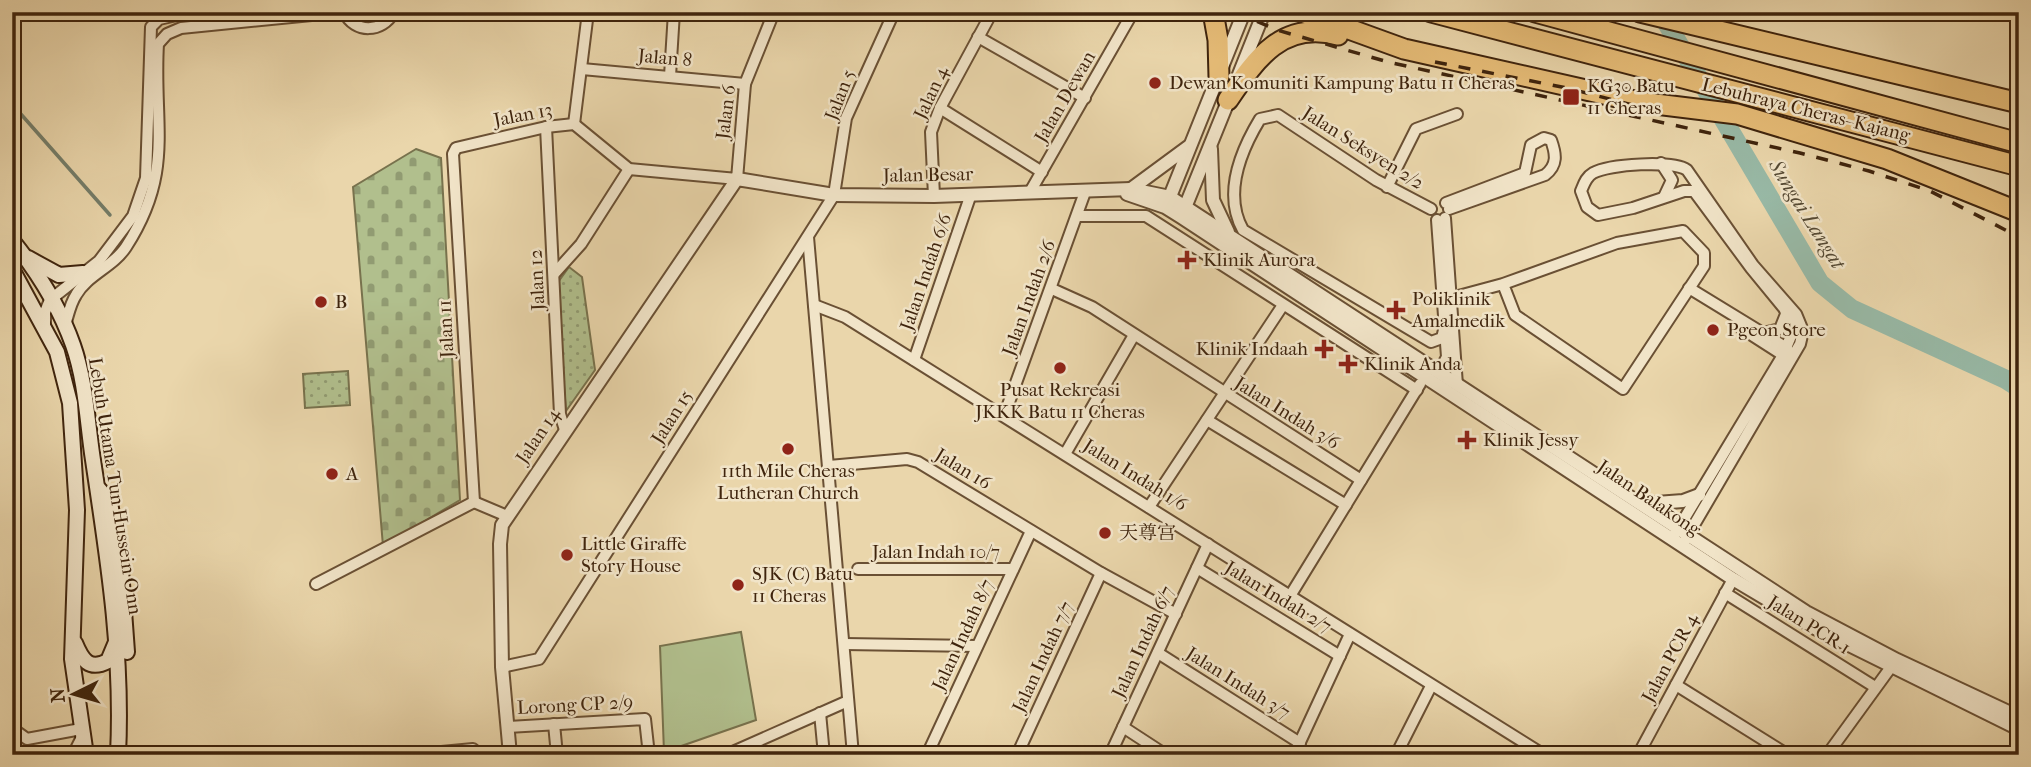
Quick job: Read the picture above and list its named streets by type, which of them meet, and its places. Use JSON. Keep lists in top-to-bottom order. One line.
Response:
{"streets":{"highway":["Lebuhraya Cheras–Kajang"],"main road":["Lebuh Utama Tun Hussein Onn"],"street":["Jalan 8","Jalan 4","Jalan 5","Jalan Dewan","Jalan 6","Jalan 13","Jalan Seksyen 2/2","Jalan Besar","Jalan Indah 6/6","Jalan 12","Jalan Indah 2/6","Jalan 11","Jalan Indah 3/6","Jalan 15","Jalan 14","Jalan 16","Jalan Indah 1/6","Jalan Balakong","Jalan Indah 10/7","Jalan Indah 2/7","Jalan PCR 1","Jalan Indah 8/7","Jalan Indah 6/7","Jalan Indah 7/7","Jalan PCR 4","Jalan Indah 3/7","Lorong CP 2/9"]},"crossings":[["Jalan 8","Jalan 6"],["Jalan 4","Jalan Besar"],["Jalan 5","Jalan Besar"],["Jalan 5","Jalan 15"],["Jalan Dewan","Jalan Besar"],["Jalan 6","Jalan Besar"],["Jalan 6","Jalan 14"],["Jalan 13","Jalan 12"],["Jalan 13","Jalan 11"],["Jalan Besar","Jalan Indah 6/6"],["Jalan Besar","Jalan Indah 2/6"],["Jalan Besar","Jalan 15"],["Jalan Besar","Jalan 14"],["Jalan Indah 6/6","Jalan Indah 1/6"],["Jalan 12","Jalan 14"],["Jalan Indah 2/6","Jalan Indah 3/6"],["Jalan Indah 2/6","Jalan Indah 1/6"],["Jalan 15","Jalan 14"],["Jalan 14","Lorong CP 2/9"],["Jalan 16","Jalan Indah 8/7"],["Jalan 16","Jalan Indah 6/7"],["Jalan 16","Jalan Indah 7/7"],["Jalan Indah 1/6","Jalan Indah 6/7"],["Jalan Balakong","Jalan PCR 4"],["Jalan Indah 10/7","Jalan Indah 8/7"],["Jalan Indah 2/7","Jalan Indah 6/7"],["Jalan PCR 1","Jalan PCR 4"],["Jalan Indah 6/7","Jalan Indah 3/7"]],"water":["Sungai Langat"],"places":{"other":["Dewan Komuniti Kampung Batu 11 Cheras","B","Pgeon Store","Pusat Rekreasi JKKK Batu 11 Cheras","11th Mile Cheras Lutheran Church","A","天尊宫","Little Giraffe Story House","SJK (C) Batu 11 Cheras"],"transit":["KG30 Batu 11 Cheras"],"health":["Klinik Aurora","Poliklinik Amalmedik","Klinik Indaah","Klinik Anda","Klinik Jessy"]},"north":"left"}
